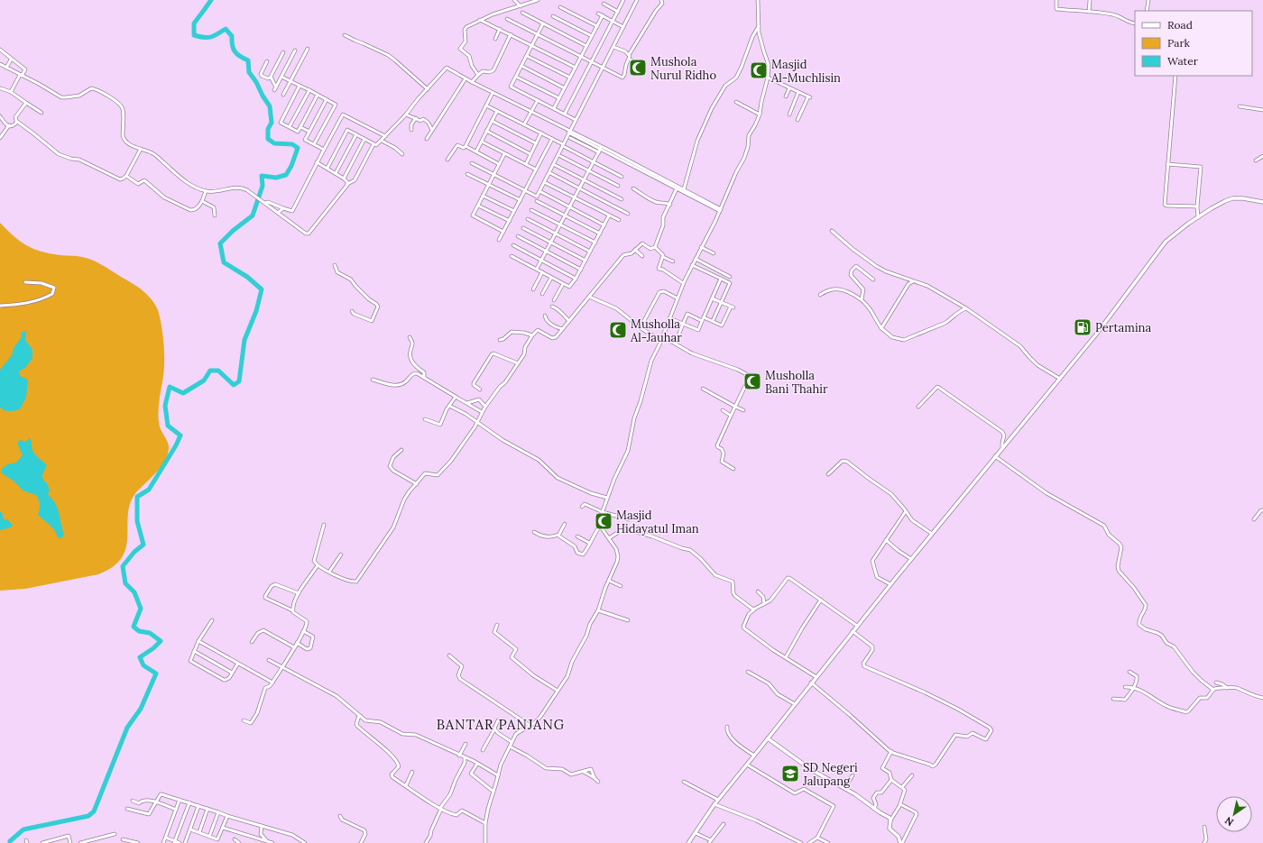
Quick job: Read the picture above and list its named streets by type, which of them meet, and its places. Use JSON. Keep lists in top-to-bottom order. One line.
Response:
{"districts":["BANTAR PANJANG"],"places":{"mosque":["Mushola Nurul Ridho","Masjid Al-Muchlisin","Musholla Al-Jauhar","Musholla Bani Thahir","Masjid Hidayatul Iman"],"fuel station":["Pertamina"],"school or university":["SD Negeri Jalupang"]},"legend":["Road","Park","Water"],"north":"bottom left"}
